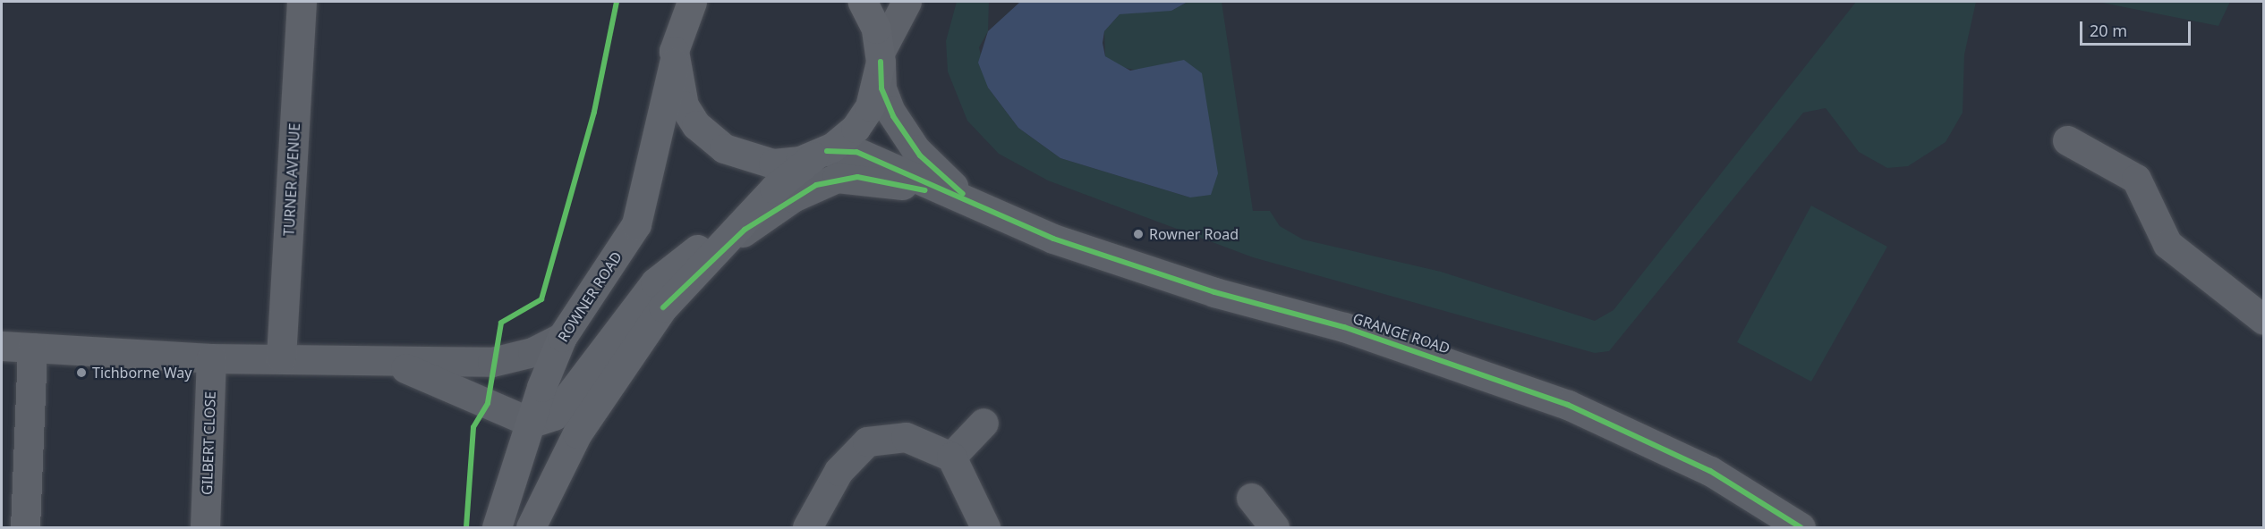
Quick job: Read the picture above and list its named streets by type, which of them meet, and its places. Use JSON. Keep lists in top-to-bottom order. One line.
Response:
{"streets":{"main road":["ROWNER ROAD"],"street":["TURNER AVENUE","GRANGE ROAD","GILBERT CLOSE"]},"places":["Rowner Road","Tichborne Way"],"scale_bar":"20 m"}
